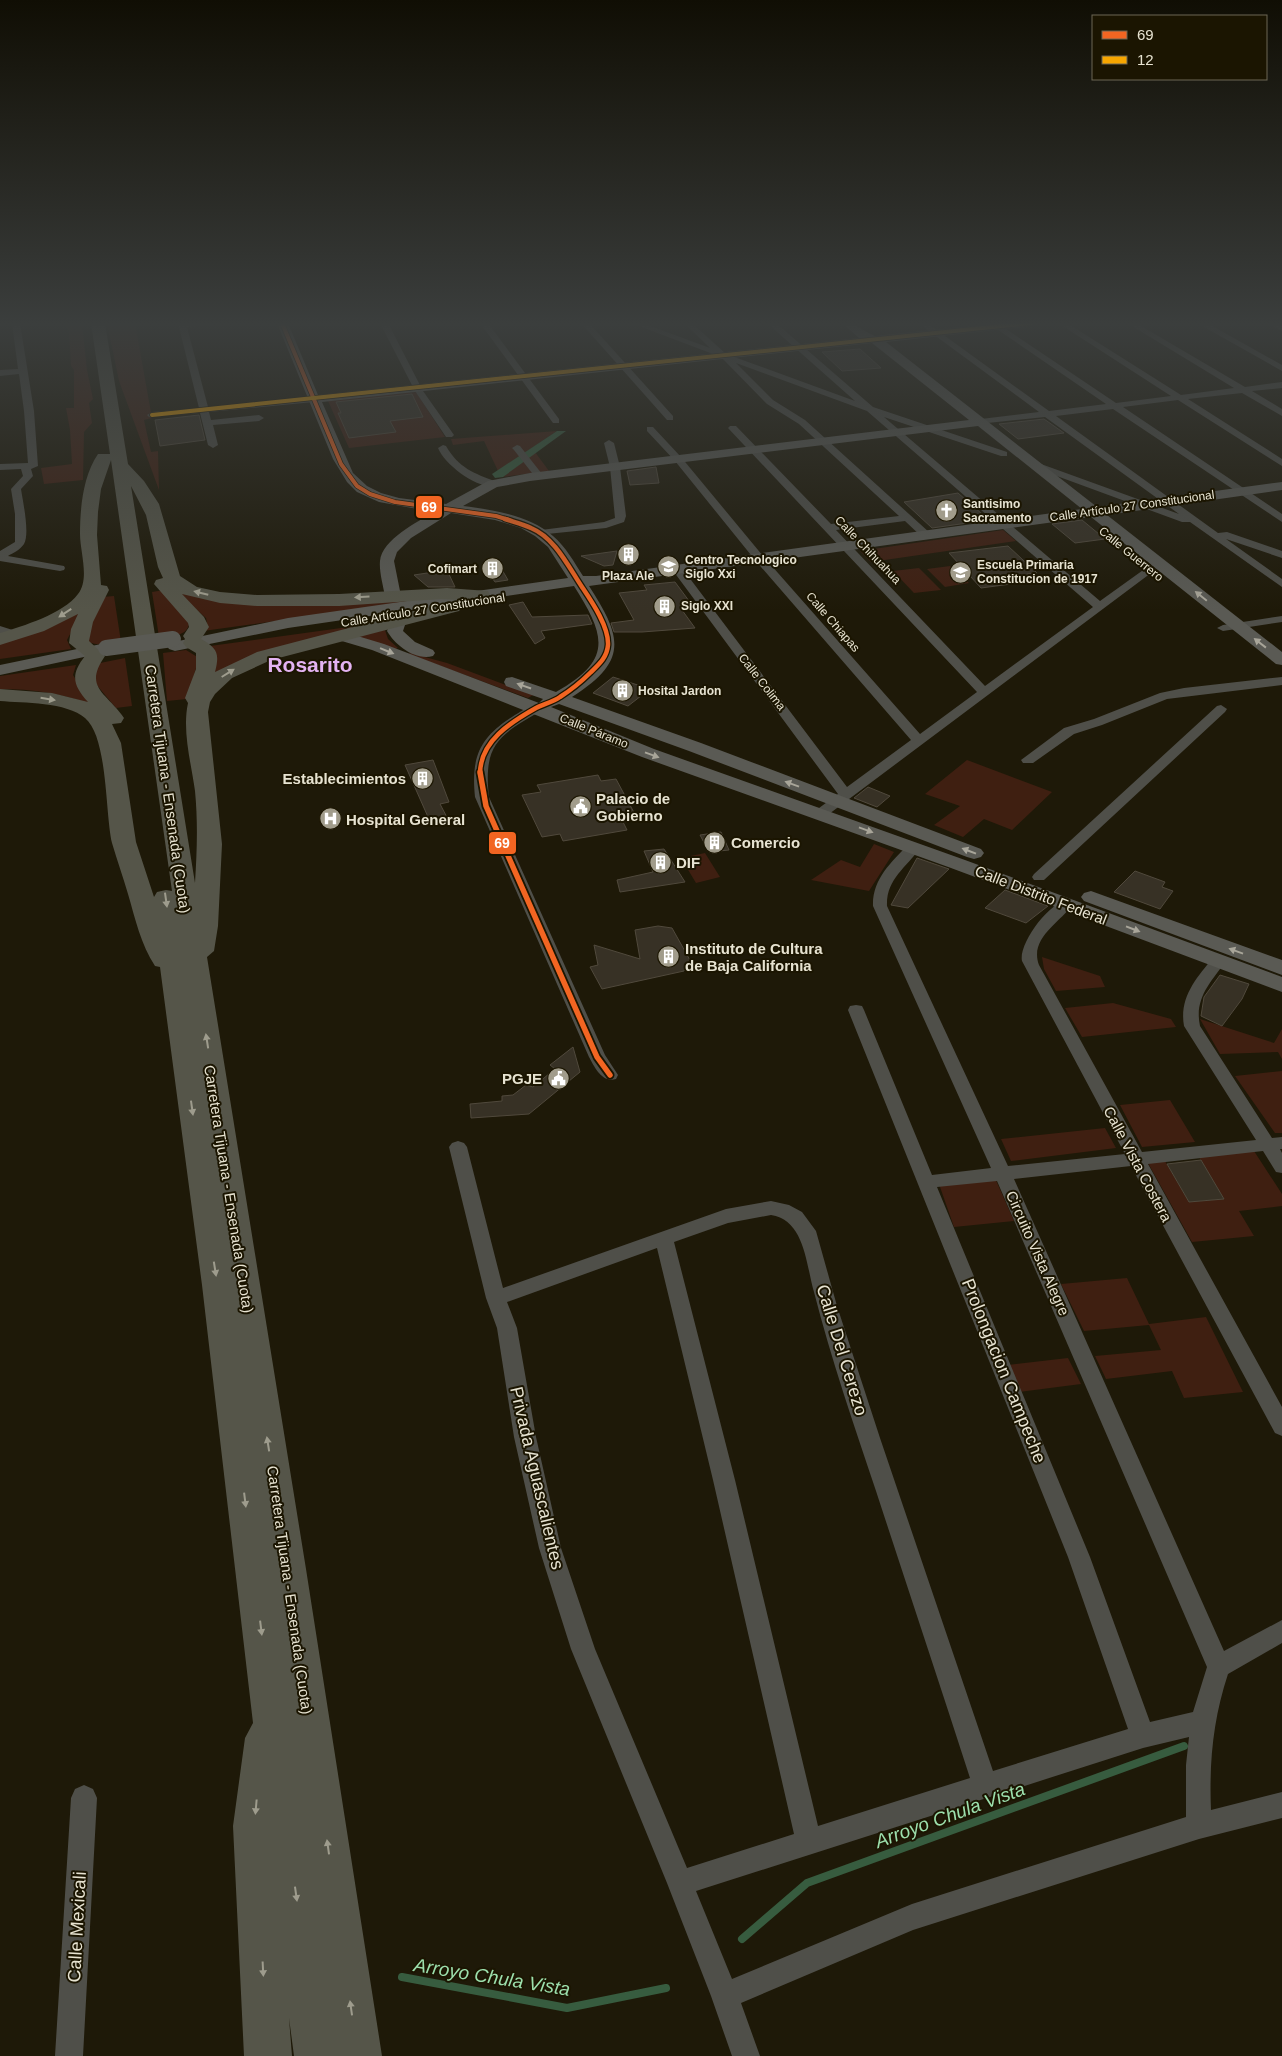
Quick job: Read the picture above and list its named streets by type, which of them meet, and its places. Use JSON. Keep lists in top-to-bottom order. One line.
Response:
{"streets":{"highway":["Carretera Tijuana - Ensenada (Cuota)"],"main road":["Calle Artículo 27 Constitucional","Calle Guerrero","Calle Páramo","Calle Distrito Federal"],"street":["Calle Chihuahua","Calle Chiapas","Calle Colima","Calle Vista Costera","Circuito Vista Alegre","Calle Del Cerezo","Prolongacion Campeche","Privada Aguascalientes","Calle Mexicali"]},"crossings":[["Calle Artículo 27 Constitucional","Calle Chihuahua"],["Calle Artículo 27 Constitucional","Calle Guerrero"],["Calle Artículo 27 Constitucional","Calle Chiapas"],["Calle Artículo 27 Constitucional","Calle Colima"],["Calle Colima","Calle Páramo"],["Calle Colima","Calle Distrito Federal"],["Calle Páramo","Calle Distrito Federal"],["Calle Distrito Federal","Calle Vista Costera"],["Calle Distrito Federal","Circuito Vista Alegre"],["Calle Del Cerezo","Privada Aguascalientes"]],"districts":["Rosarito"],"water":["Arroyo Chula Vista"],"places":{"church":["Santisimo Sacramento"],"building":["Plaza Ale","Cofimart","Siglo XXI","Hosital Jardon","Establecimientos","Comercio","DIF","Instituto de Cultura de Baja California"],"school or university":["Centro Tecnologico Siglo Xxi","Escuela Primaria Constitucion de 1917"],"public building":["Palacio de Gobierno","PGJE"],"hospital":["Hospital General"]},"lines":["transit line 69"],"legend":["69","12"]}
